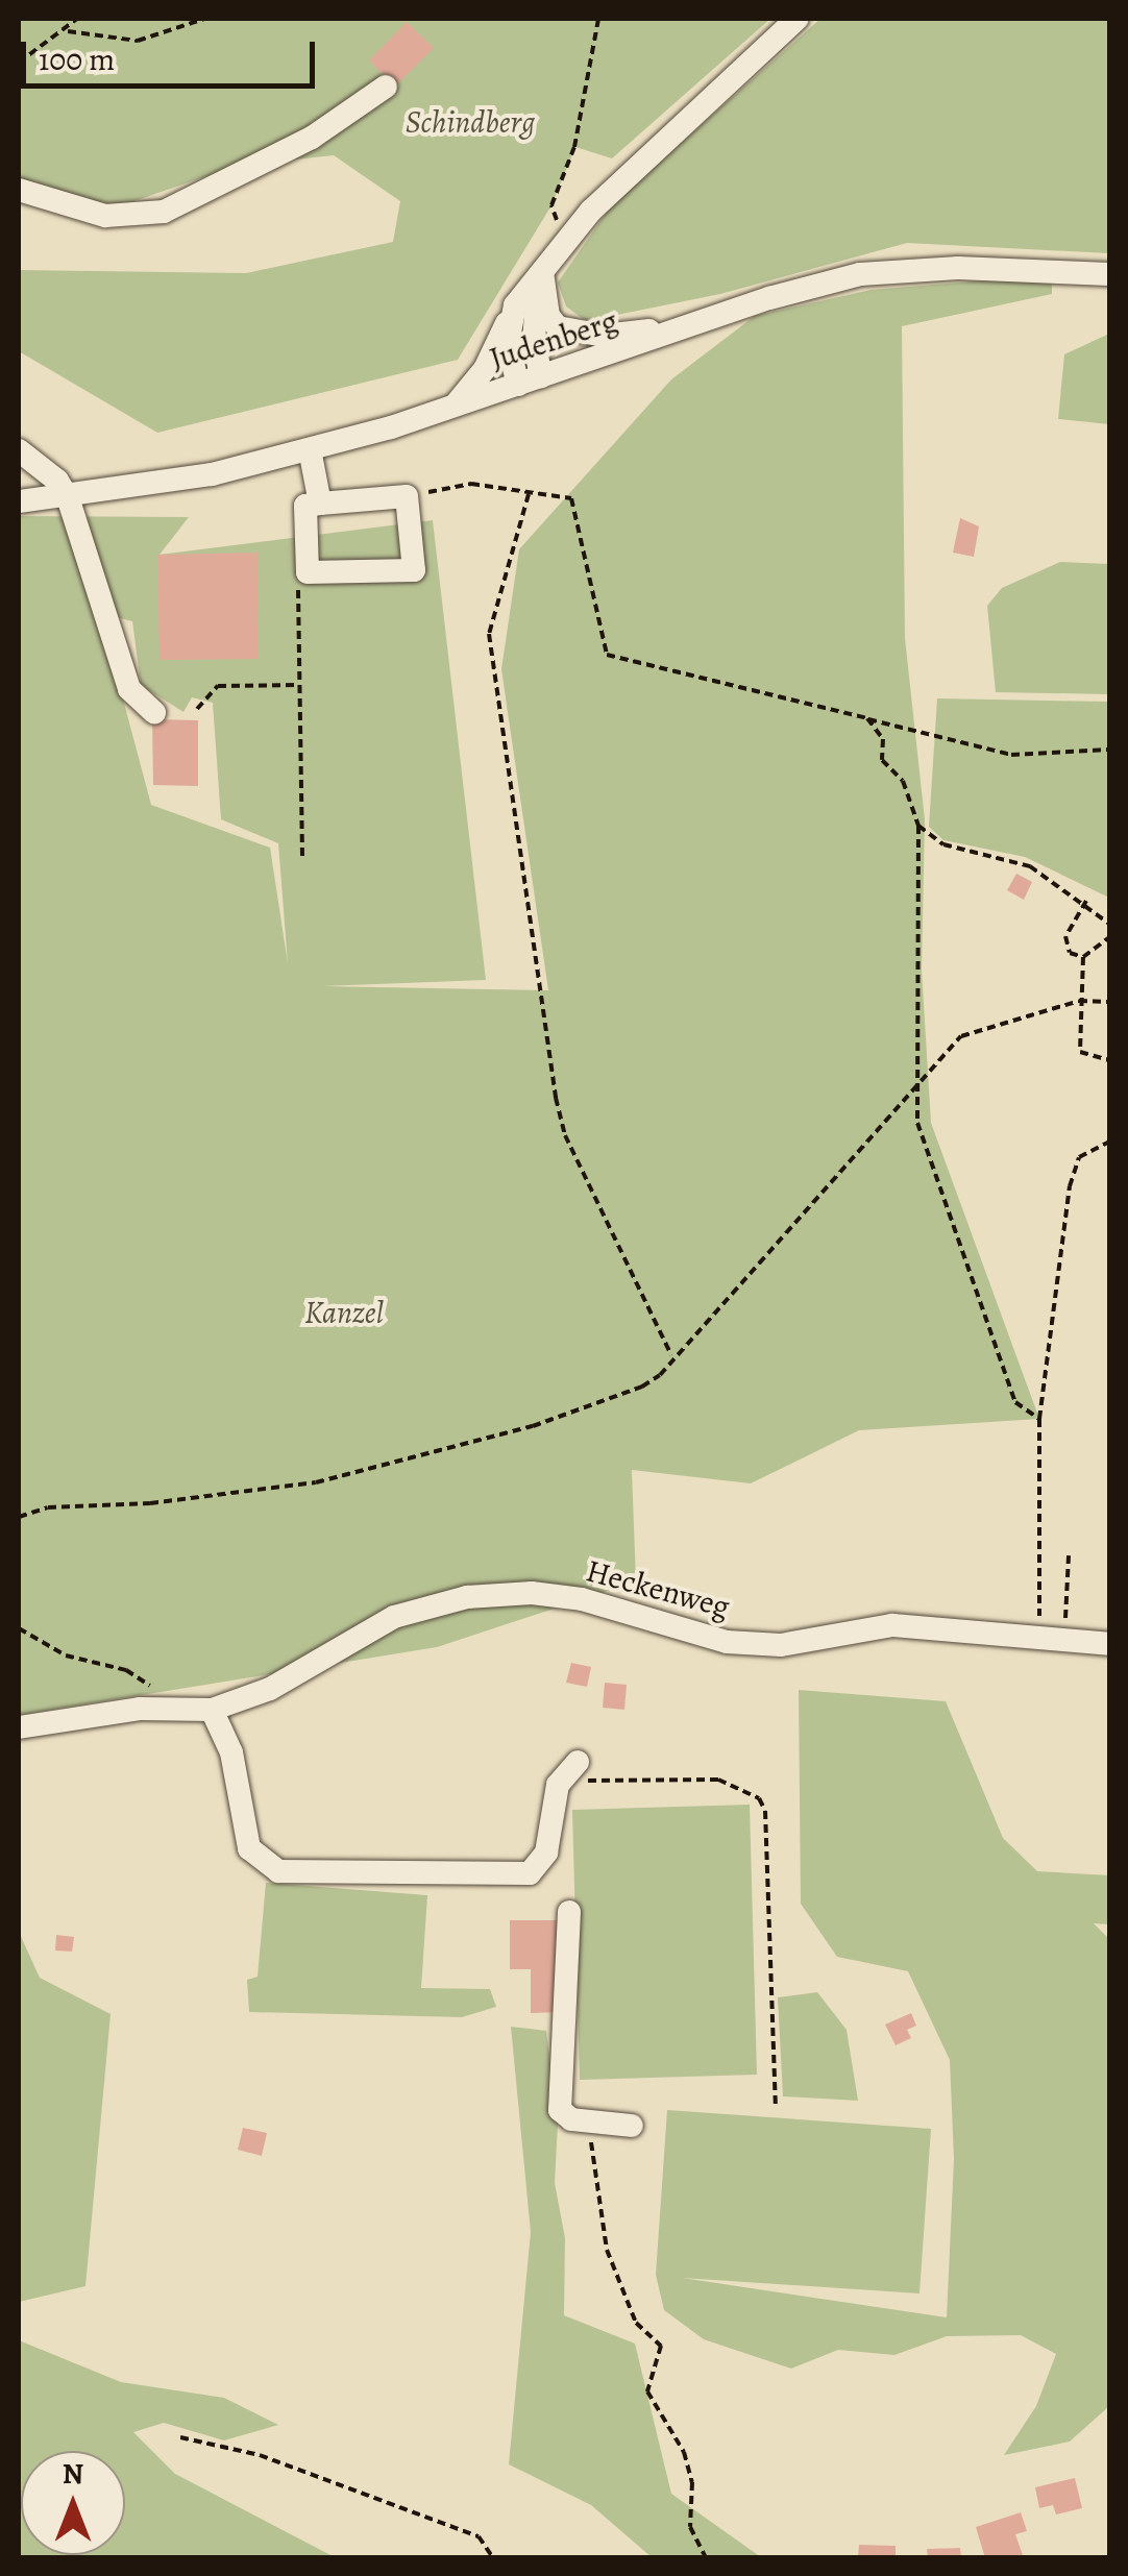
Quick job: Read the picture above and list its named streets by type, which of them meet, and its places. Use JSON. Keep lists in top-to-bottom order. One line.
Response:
{"streets":{"street":["Judenberg","Heckenweg"]},"parks":["Schindberg","Kanzel"],"scale_bar":"100 m","north":"top"}
